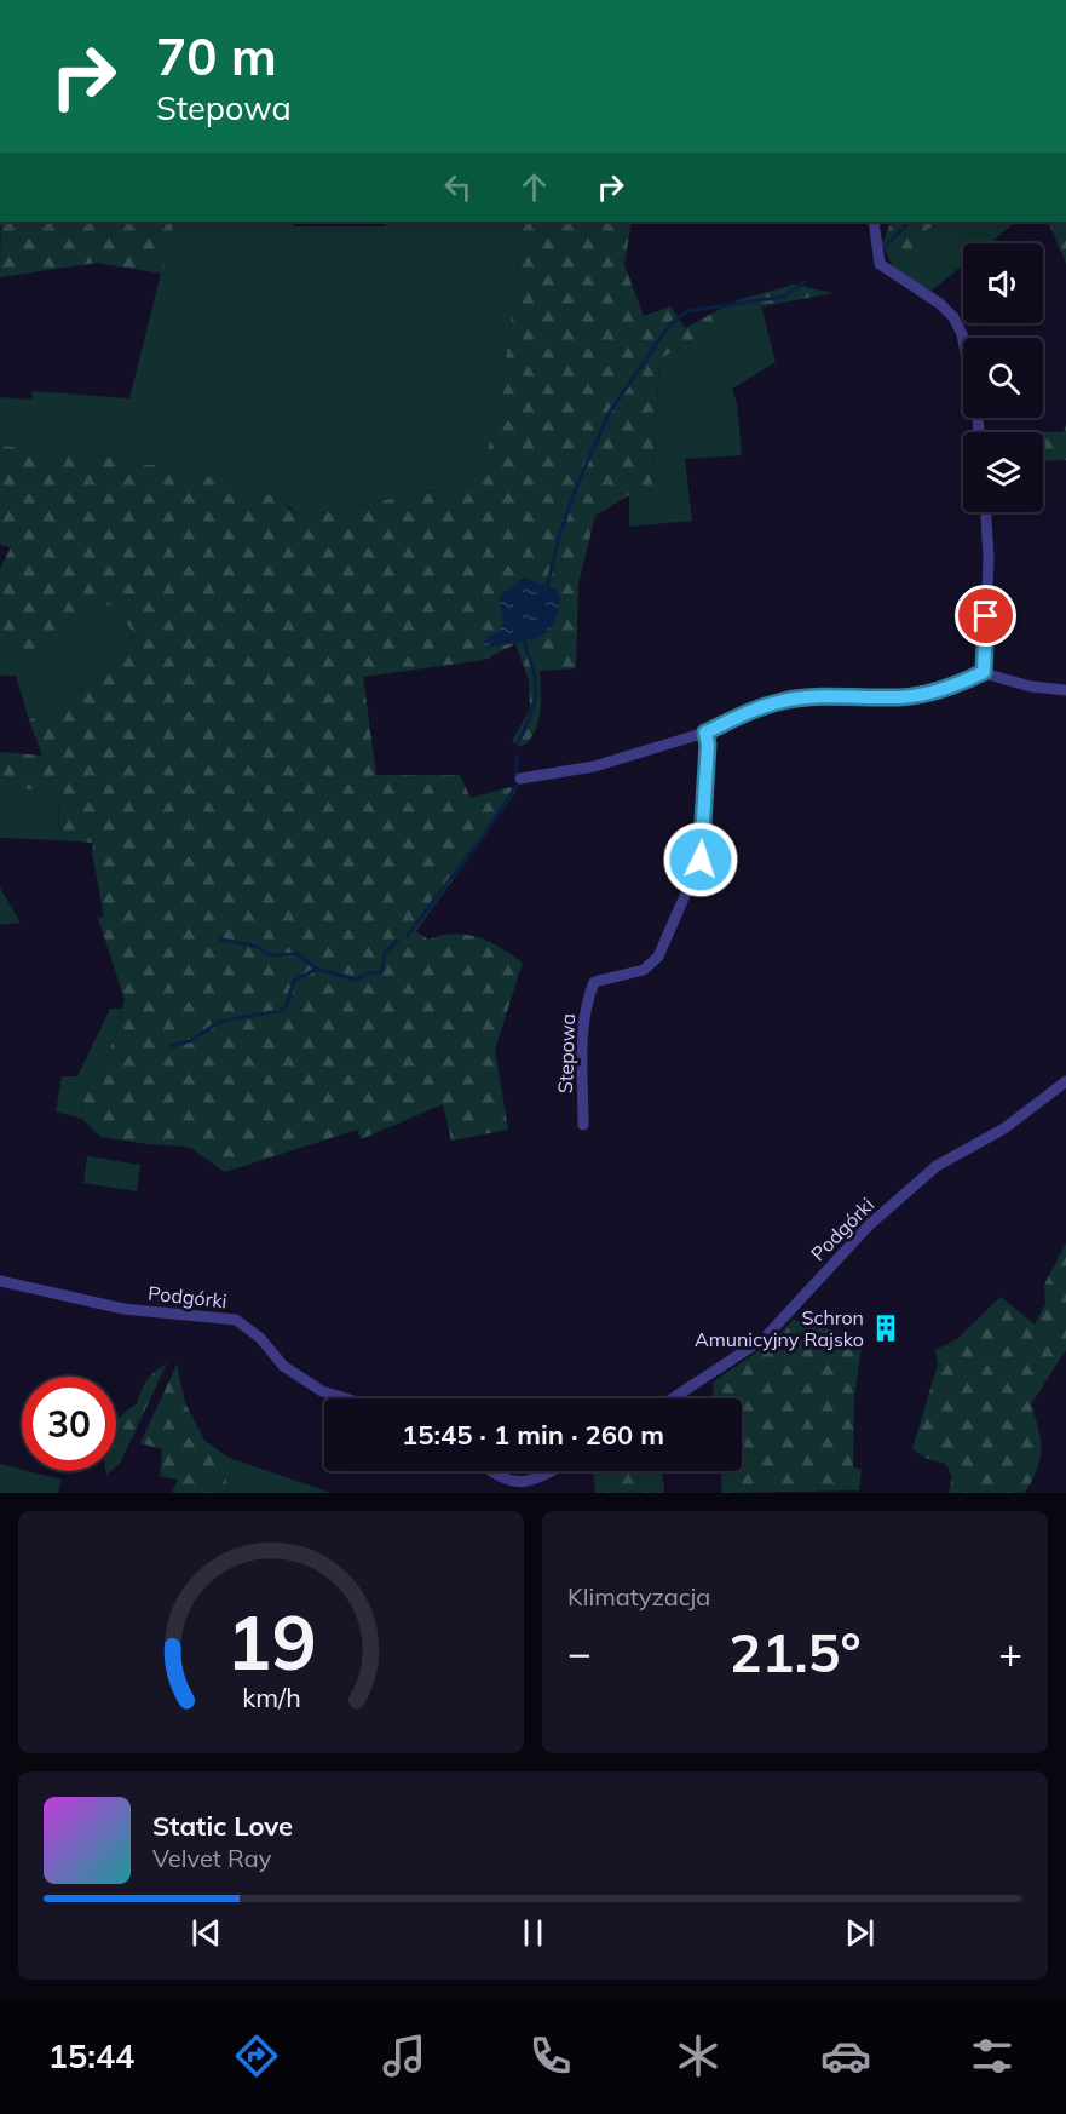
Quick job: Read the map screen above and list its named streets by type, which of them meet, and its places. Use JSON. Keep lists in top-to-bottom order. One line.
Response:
{"streets":{"street":["Stepowa","Podgórki"]},"places":{"building":["Schron Amunicyjny Rajsko"]},"page":{"turn":["70 m","Stepowa"],"limit":"30","trip":"15:45 · 1 min · 260 m","tile":"Klimatyzacja","heat":["−","21.5°","+"],"song":["Static Love","Velvet Ray"],"tabs":"15:44","gauge":["19","km/h"]}}
